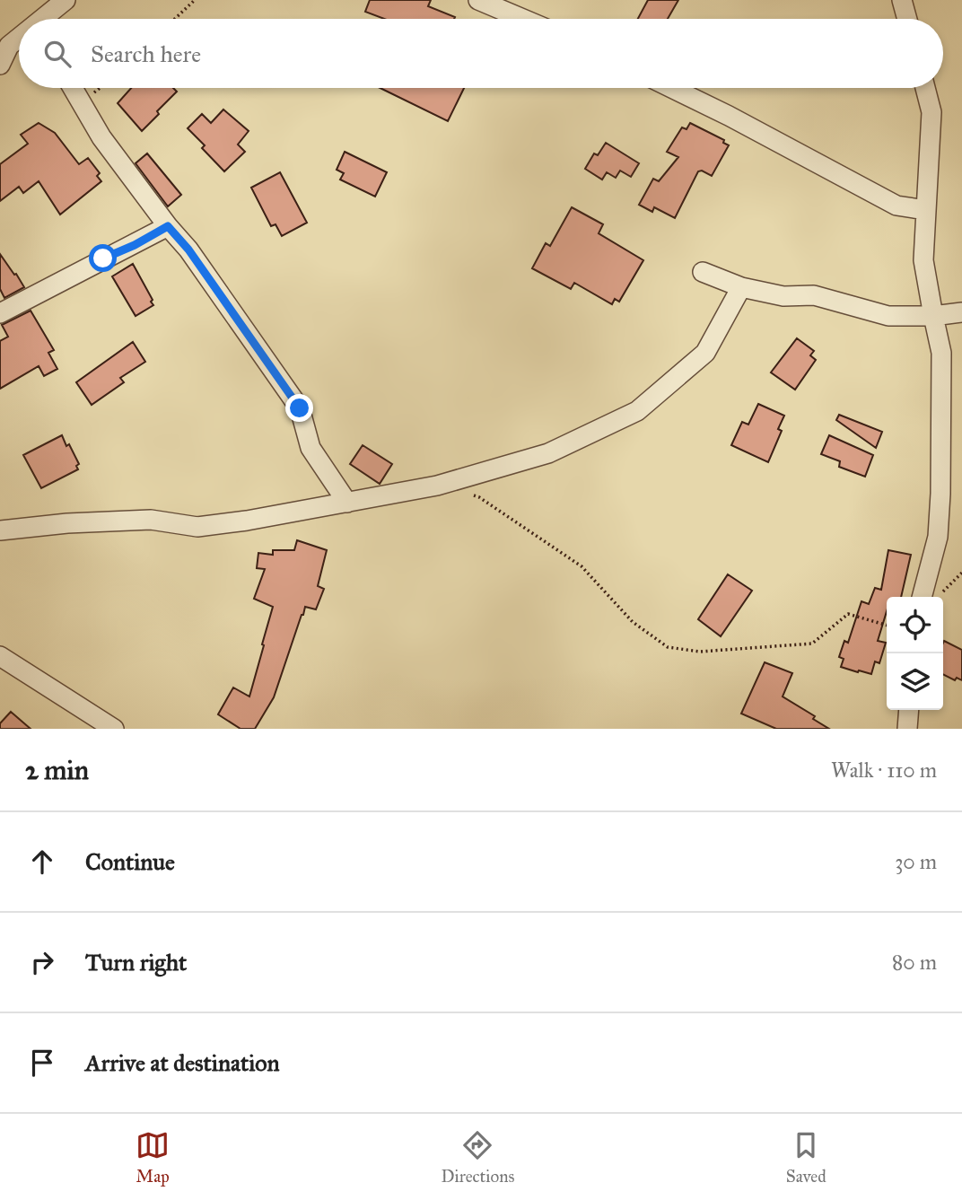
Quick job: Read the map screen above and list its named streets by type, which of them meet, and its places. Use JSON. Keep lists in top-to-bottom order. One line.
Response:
{"page":{"search":"Search here","heading":["2 min","Walk · 110 m"],"list":[["Continue","30 m"],["Turn right","80 m"],"Arrive at destination"],"nav":["Map","Directions","Saved"]}}
